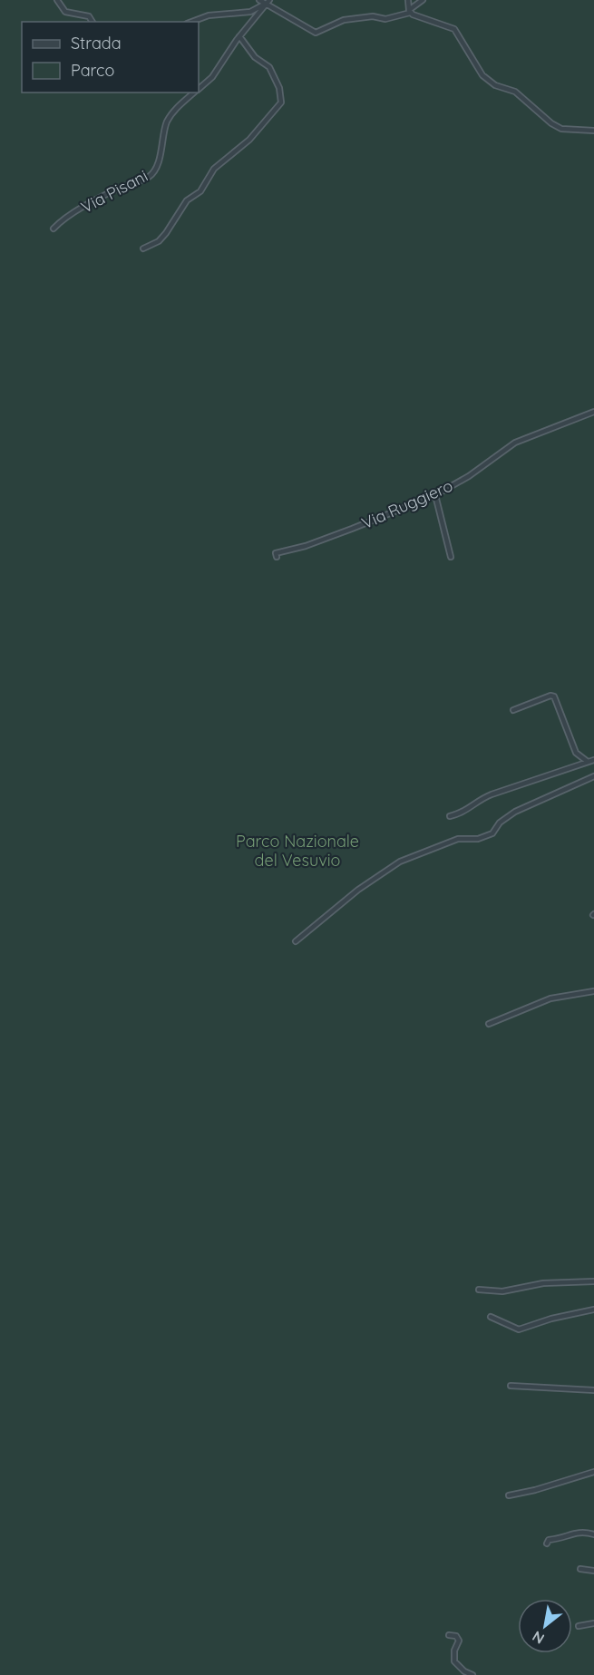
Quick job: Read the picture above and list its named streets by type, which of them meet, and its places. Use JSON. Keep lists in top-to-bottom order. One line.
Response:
{"streets":{"street":["Via Pisani","Via Ruggiero"]},"parks":["Parco Nazionale del Vesuvio"],"legend":["Strada","Parco"],"north":"bottom left"}
